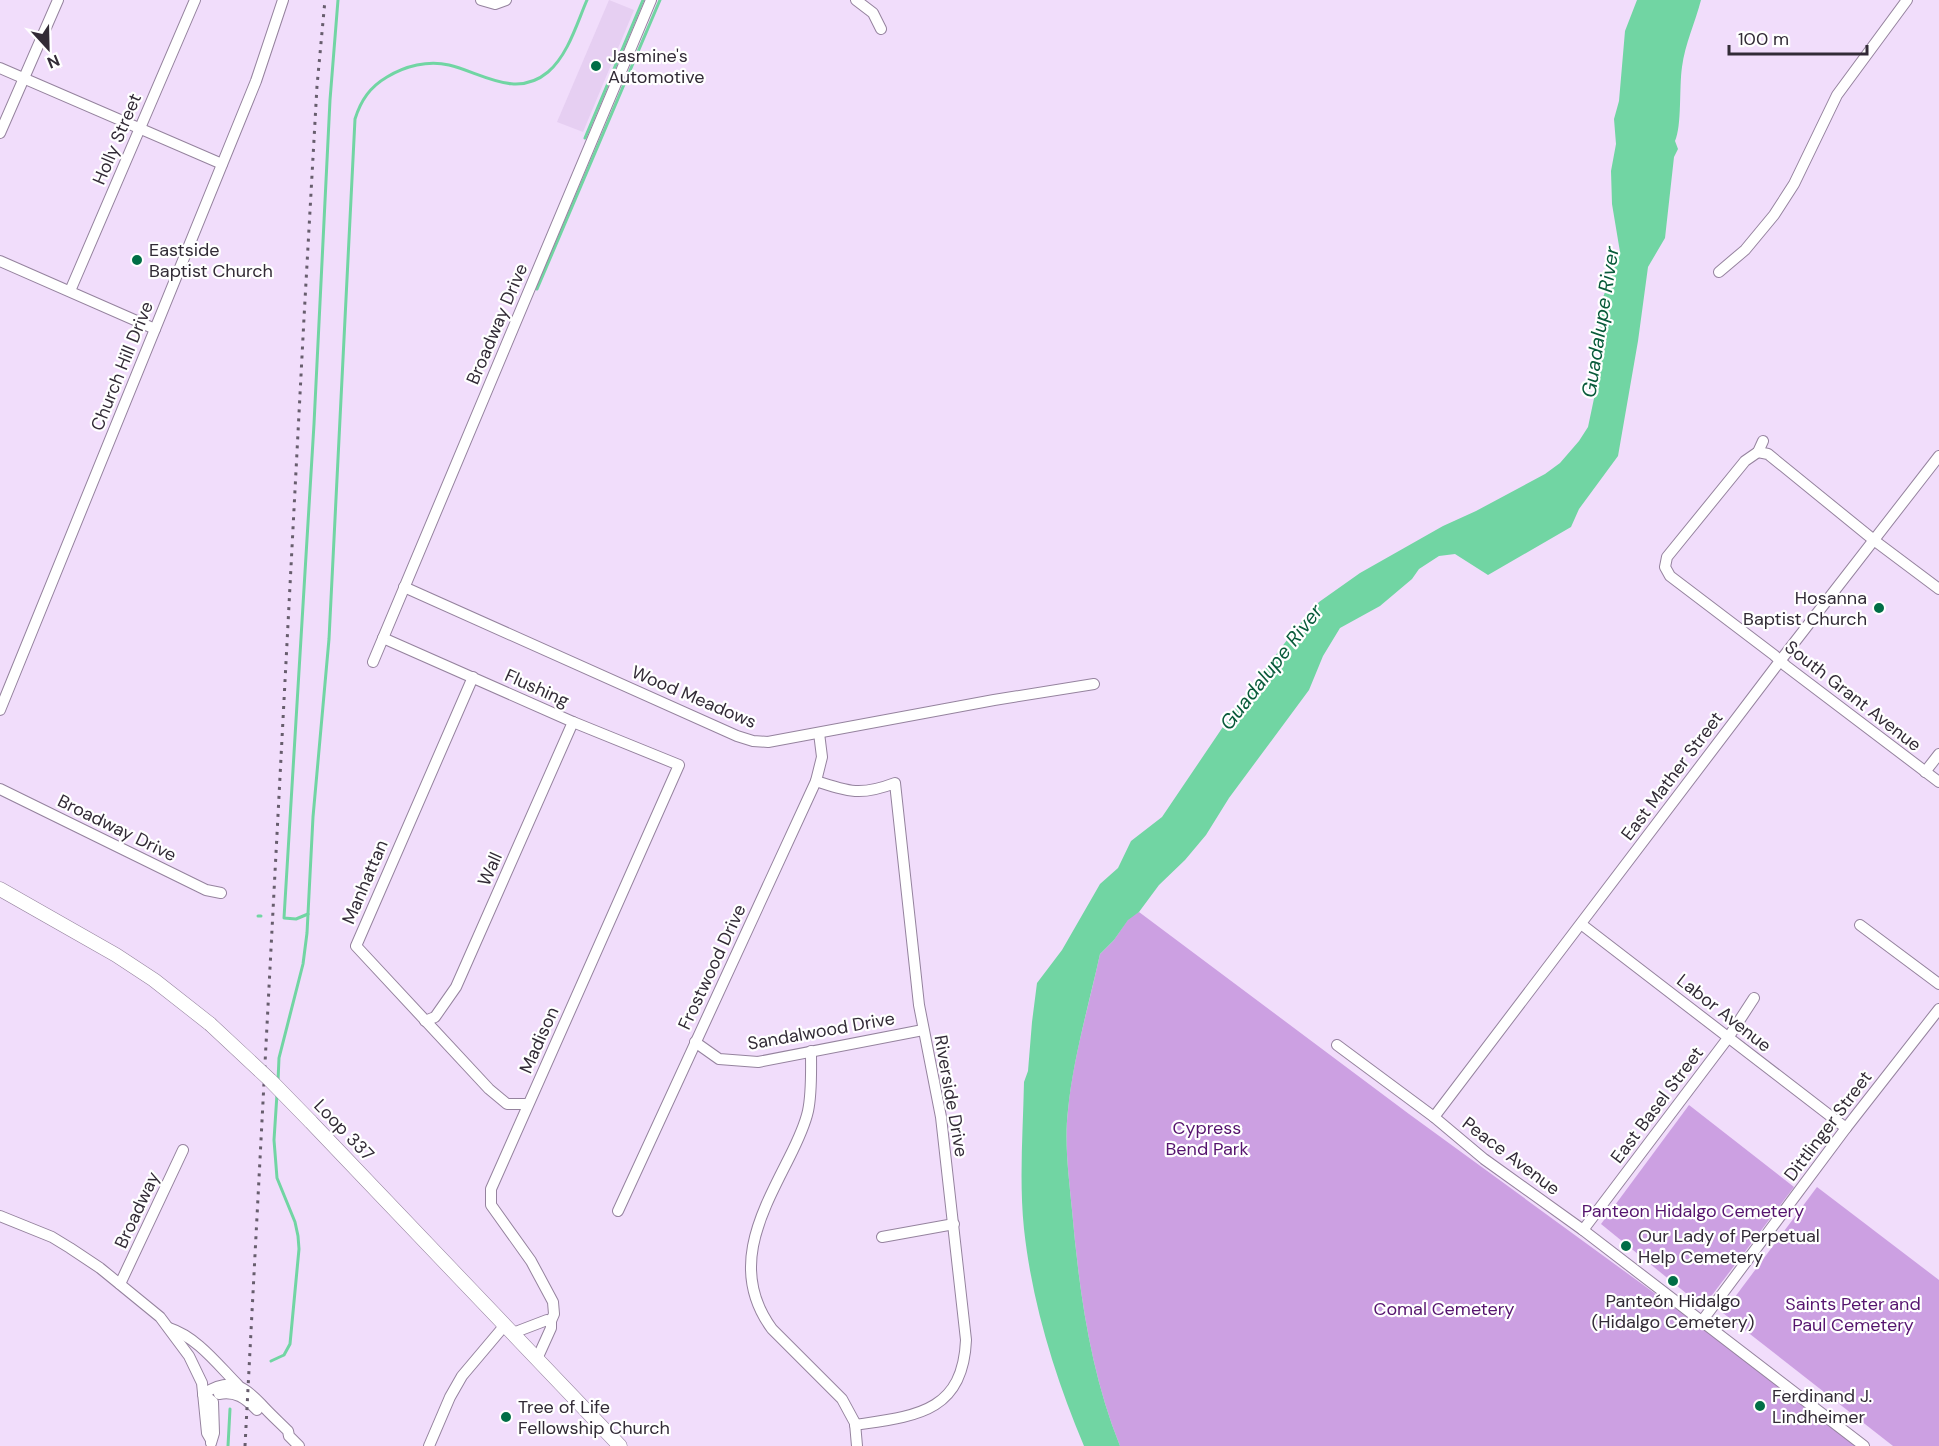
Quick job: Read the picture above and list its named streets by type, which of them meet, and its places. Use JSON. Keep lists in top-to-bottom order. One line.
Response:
{"streets":{"main road":["Loop 337"],"street":["Holly Street","Broadway Drive","Church Hill Drive","Flushing","South Grant Avenue","Wood Meadows","East Mather Street","Wall","Manhattan","Frostwood Drive","Labor Avenue","Sandalwood Drive","Madison","Riverside Drive","East Basel Street","Dittlinger Street","Peace Avenue","Broadway"]},"crossings":[["Broadway Drive","Flushing"],["Broadway Drive","Wood Meadows"],["Flushing","Wall"],["Flushing","Manhattan"],["Flushing","Madison"],["South Grant Avenue","East Mather Street"],["Wood Meadows","Frostwood Drive"],["East Mather Street","Labor Avenue"],["East Mather Street","Peace Avenue"],["Wall","Manhattan"],["Manhattan","Madison"],["Frostwood Drive","Sandalwood Drive"],["Frostwood Drive","Riverside Drive"],["Labor Avenue","East Basel Street"],["Labor Avenue","Dittlinger Street"],["Sandalwood Drive","Riverside Drive"],["Madison","Loop 337"],["East Basel Street","Peace Avenue"],["Dittlinger Street","Peace Avenue"]],"water":["Guadalupe River"],"parks":["Cypress Bend Park","Panteon Hidalgo Cemetery","Saints Peter and Paul Cemetery","Comal Cemetery"],"places":["Jasmine's Automotive","Eastside Baptist Church","Hosanna Baptist Church","Our Lady of Perpetual Help Cemetery","Panteón Hidalgo (Hidalgo Cemetery)","Ferdinand J. Lindheimer","Tree of Life Fellowship Church"],"scale_bar":"100 m","north":"bottom"}
